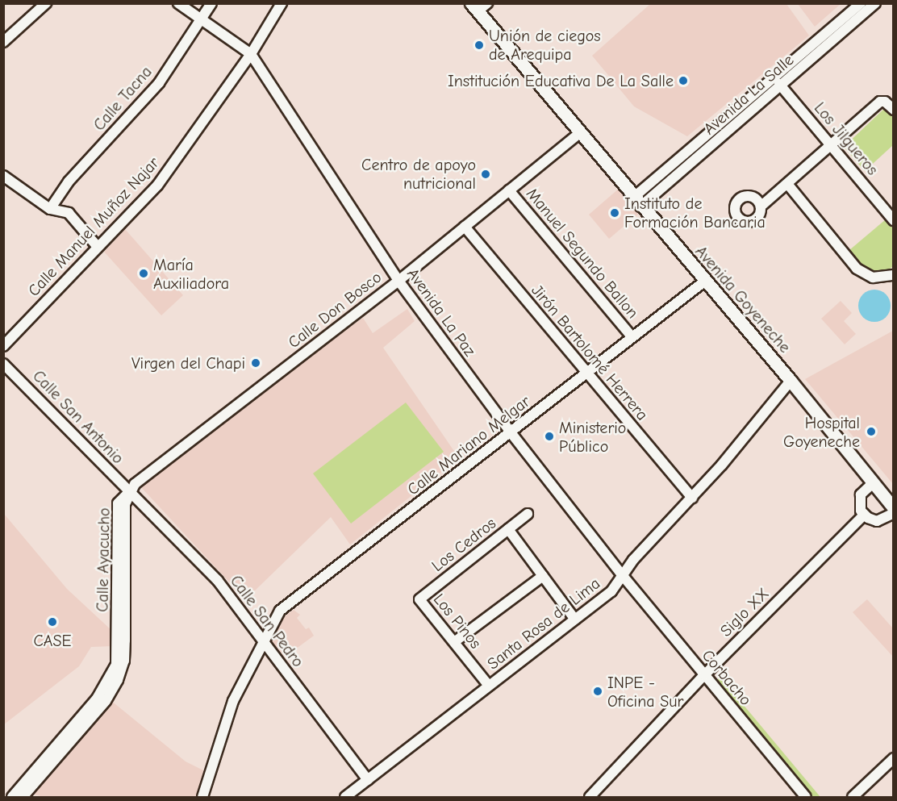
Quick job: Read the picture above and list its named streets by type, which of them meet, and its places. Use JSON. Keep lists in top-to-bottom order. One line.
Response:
{"streets":{"main road":["Avenida Goyeneche"],"street":["Avenida La Salle","Calle Tacna","Los Jilgueros","Calle Manuel Muñoz Najar","Manuel Segundo Ballon","Calle Don Bosco","Avenida La Paz","Jirón Bartolomé Herrera","Calle San Antonio","Calle Mariano Melgar","Los Cedros","Calle Ayacucho","Siglo XX","Calle San Pedro","Los Pinos","Santa Rosa de Lima","Corbacho"]},"crossings":[["Avenida La Salle","Los Jilgueros"],["Avenida La Salle","Avenida Goyeneche"],["Calle Manuel Muñoz Najar","Avenida La Paz"],["Manuel Segundo Ballon","Calle Don Bosco"],["Manuel Segundo Ballon","Calle Mariano Melgar"],["Avenida Goyeneche","Calle Don Bosco"],["Avenida Goyeneche","Calle Mariano Melgar"],["Avenida Goyeneche","Santa Rosa de Lima"],["Calle Don Bosco","Avenida La Paz"],["Calle Don Bosco","Jirón Bartolomé Herrera"],["Calle Don Bosco","Calle San Antonio"],["Calle Don Bosco","Calle Ayacucho"],["Calle Don Bosco","Calle San Pedro"],["Avenida La Paz","Calle Mariano Melgar"],["Avenida La Paz","Santa Rosa de Lima"],["Avenida La Paz","Corbacho"],["Jirón Bartolomé Herrera","Calle Mariano Melgar"],["Jirón Bartolomé Herrera","Santa Rosa de Lima"],["Calle San Antonio","Calle Ayacucho"],["Calle San Antonio","Calle San Pedro"],["Calle Mariano Melgar","Calle San Pedro"],["Los Cedros","Los Pinos"],["Calle Ayacucho","Calle San Pedro"],["Siglo XX","Corbacho"],["Calle San Pedro","Santa Rosa de Lima"],["Los Pinos","Santa Rosa de Lima"],["Santa Rosa de Lima","Corbacho"]],"places":["Unión de ciegos de Arequipa","Institución Educativa De La Salle","Centro de apoyo nutricional","Instituto de Formación Bancaria","María Auxiliadora","Virgen del Chapi","Hospital Goyeneche","Ministerio Público","CASE","INPE - Oficina Sur"]}
